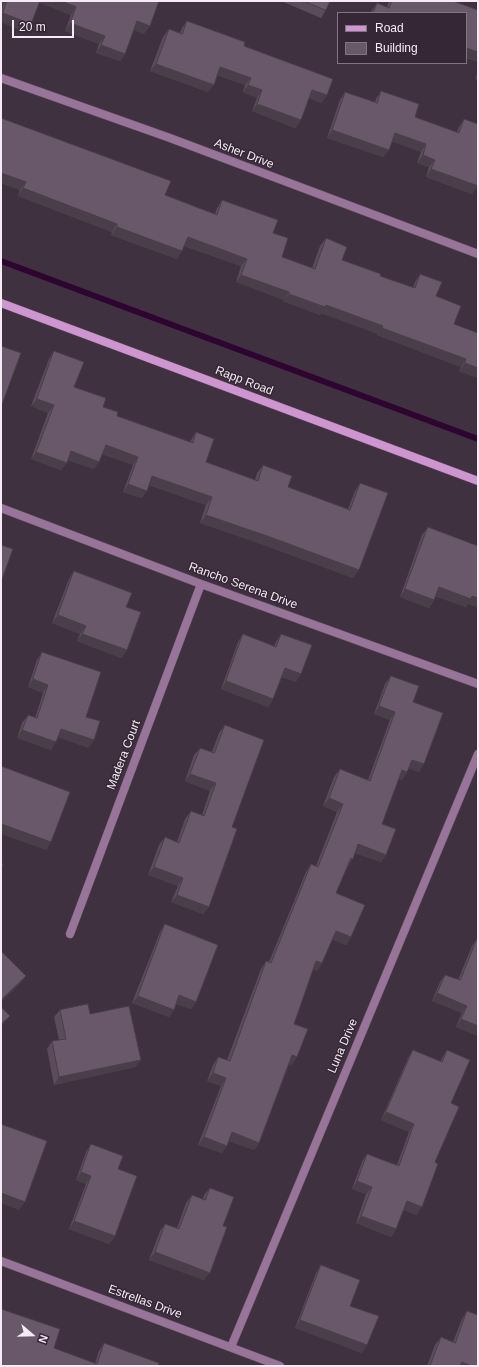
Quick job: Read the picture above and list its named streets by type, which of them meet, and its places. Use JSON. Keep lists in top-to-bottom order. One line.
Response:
{"streets":{"street":["Asher Drive","Rapp Road","Rancho Serena Drive","Madera Court","Luna Drive","Estrellas Drive"]},"crossings":[["Rancho Serena Drive","Madera Court"],["Luna Drive","Estrellas Drive"]],"legend":["Road","Building"],"scale_bar":"20 m","north":"right"}
